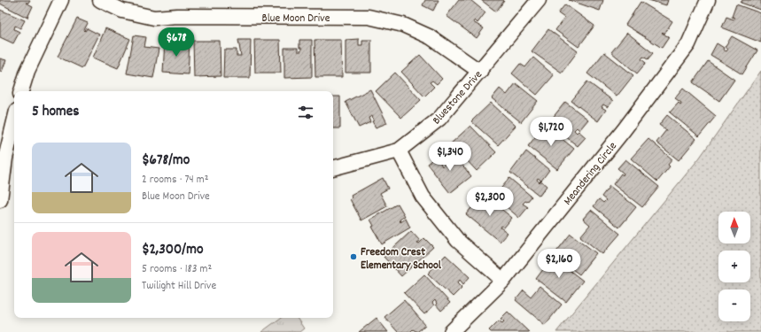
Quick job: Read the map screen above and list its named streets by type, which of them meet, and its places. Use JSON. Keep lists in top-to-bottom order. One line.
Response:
{"streets":{"street":["Blue Moon Drive","Bluestone Drive","Meandering Circle"]},"crossings":[["Blue Moon Drive","Bluestone Drive"]],"places":["Freedom Crest Elementary School"],"north":"top","page":{"price":["$678","$1,720","$1,340","$2,300","$2,160"],"heading":"5 homes","list":[{"name":"$678/mo","note":"2 rooms · 74 m² · Blue Moon Drive"},{"name":"$2,300/mo","note":"5 rooms · 183 m² · Twilight Hill Drive"}],"map_buttons":["+","−"]}}
